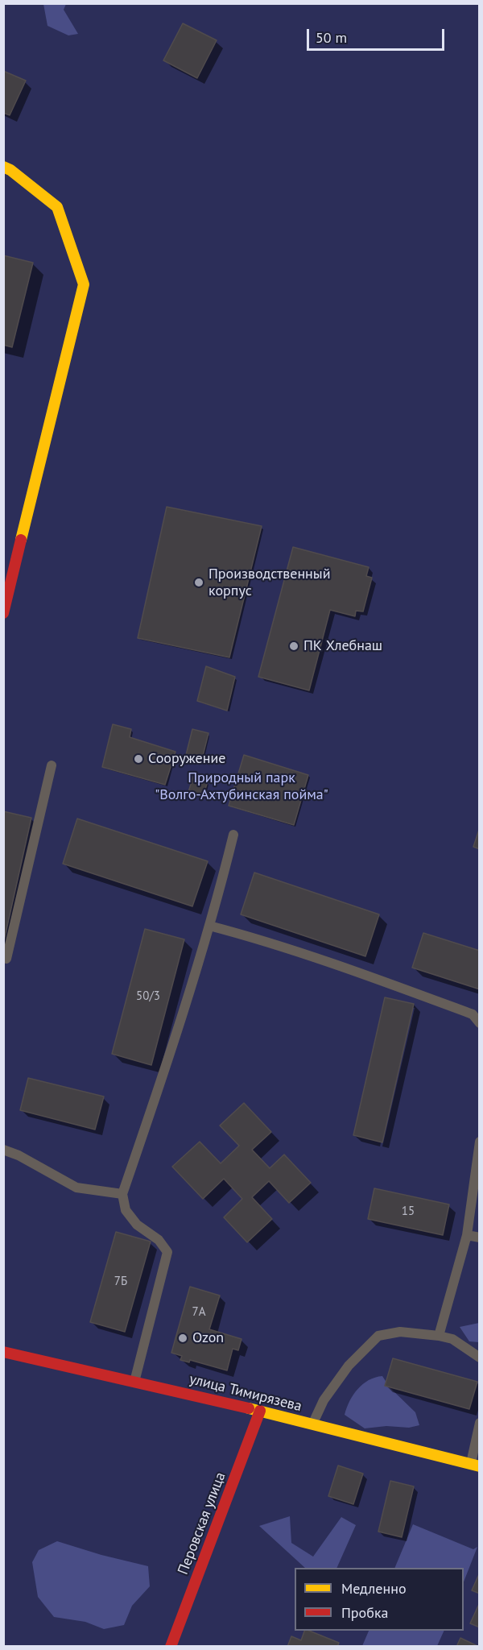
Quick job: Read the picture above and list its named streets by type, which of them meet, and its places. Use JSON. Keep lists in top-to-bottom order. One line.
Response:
{"streets":{"street":["улица Тимирязева","Перовская улица"]},"crossings":[["улица Тимирязева","Перовская улица"]],"parks":["Природный парк \"Волго-Ахтубинская пойма\""],"places":["Производственный корпус","ПК Хлебнаш","Сооружение","Ozon"],"house_numbers":["50/3","15","7Б","7А"],"legend":["Медленно","Пробка"],"scale_bar":"50 m"}
